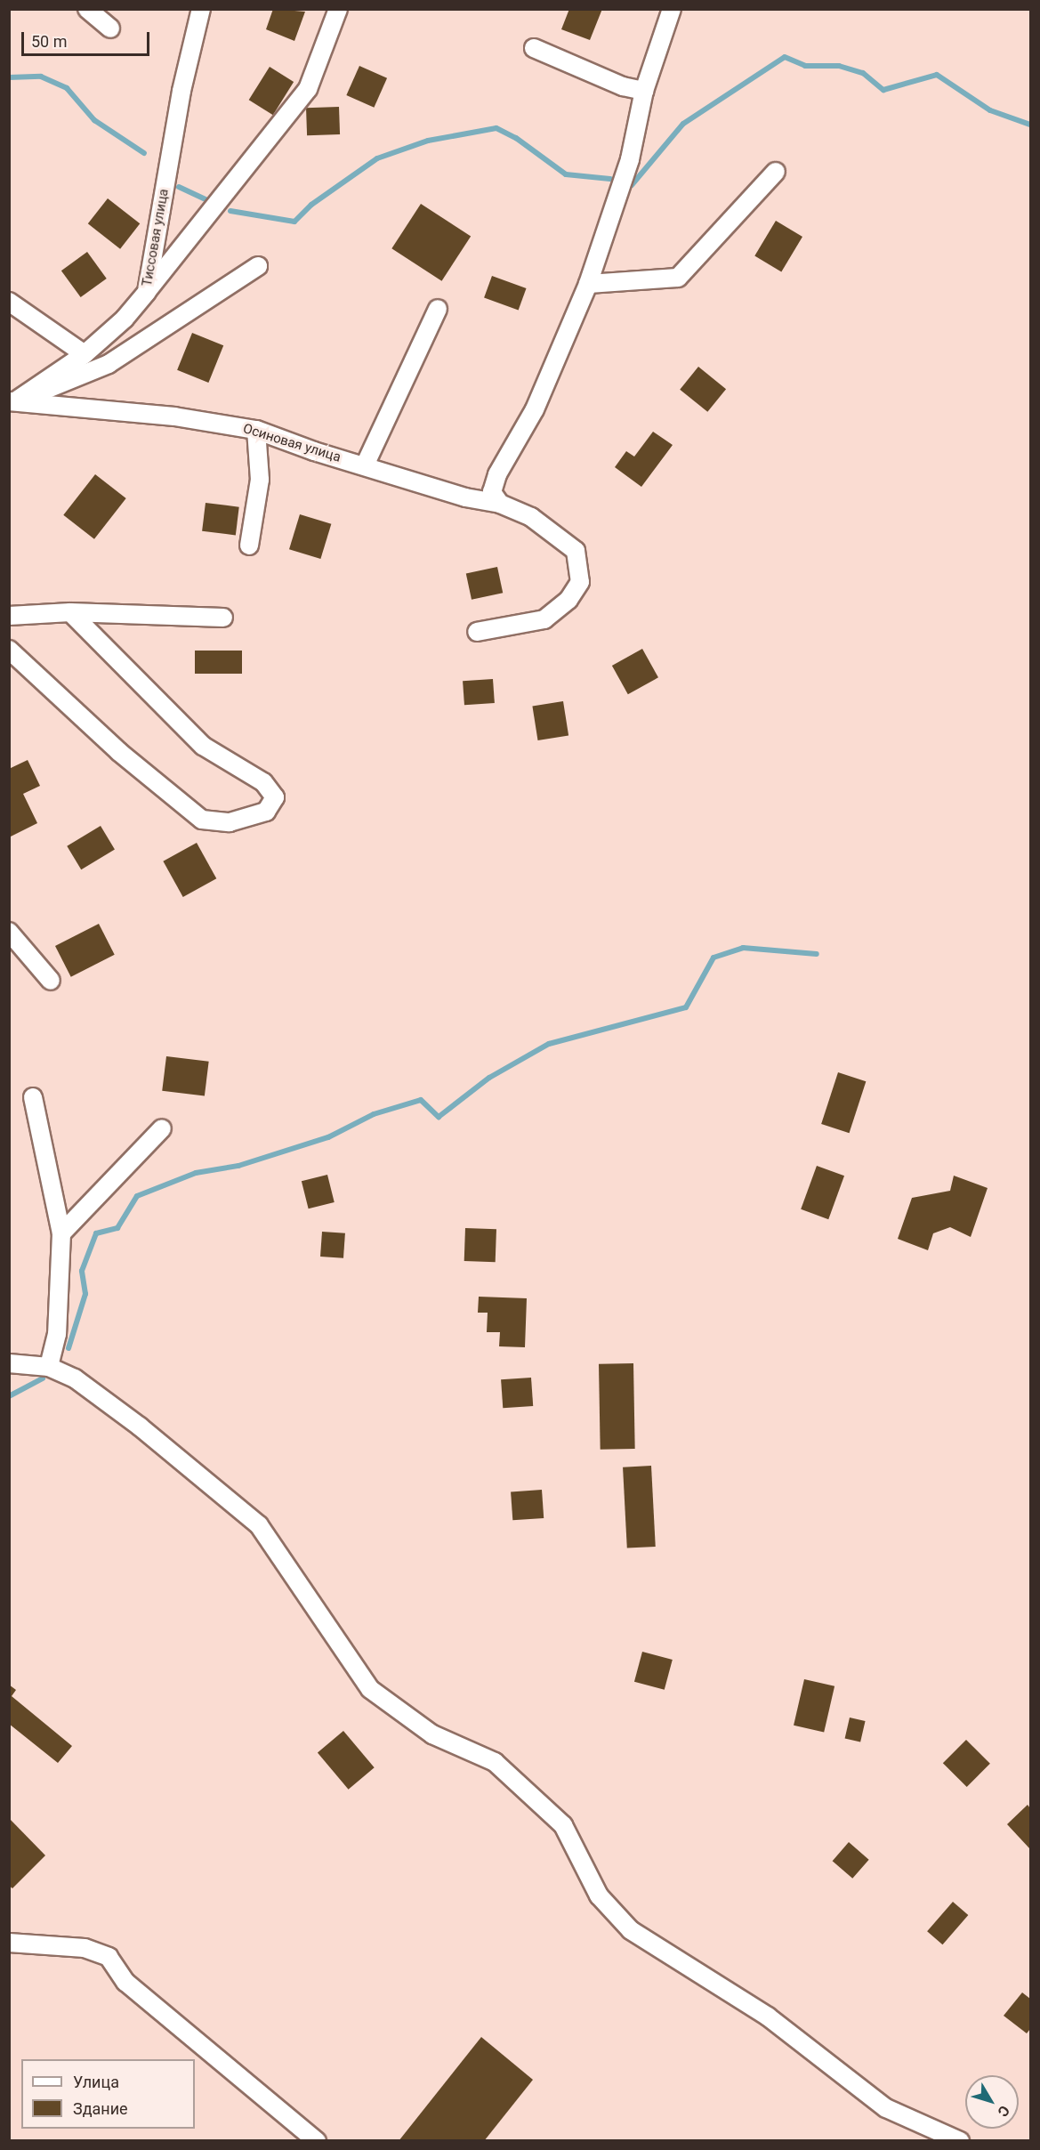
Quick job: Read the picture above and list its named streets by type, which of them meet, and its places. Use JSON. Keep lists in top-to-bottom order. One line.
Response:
{"streets":{"street":["Тиссовая улица","Осиновая улица"]},"crossings":[["Тиссовая улица","Осиновая улица"]],"legend":["Улица","Здание"],"scale_bar":"50 m","north":"bottom right"}
